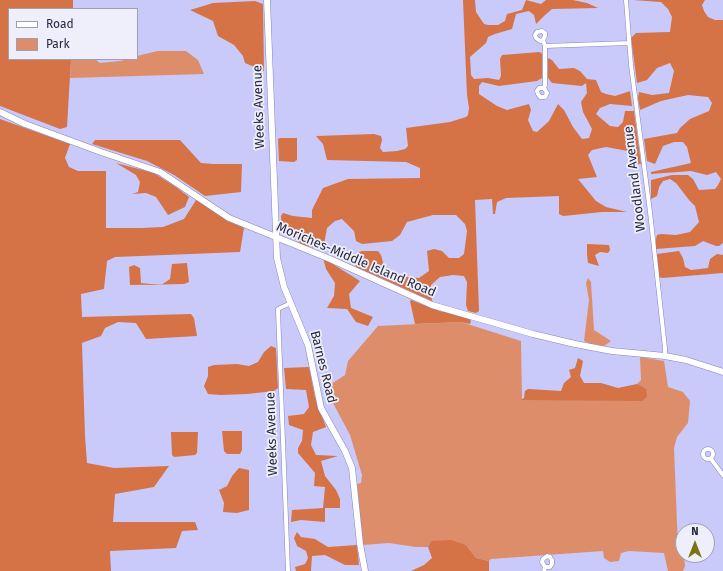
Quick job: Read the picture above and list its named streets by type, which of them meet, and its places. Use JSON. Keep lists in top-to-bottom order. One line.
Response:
{"streets":{"main road":["Weeks Avenue","Moriches-Middle Island Road","Barnes Road"],"street":["Woodland Avenue"]},"crossings":[["Weeks Avenue","Moriches-Middle Island Road"],["Weeks Avenue","Barnes Road"],["Woodland Avenue","Moriches-Middle Island Road"],["Moriches-Middle Island Road","Barnes Road"]],"legend":["Road","Park"],"north":"top"}
